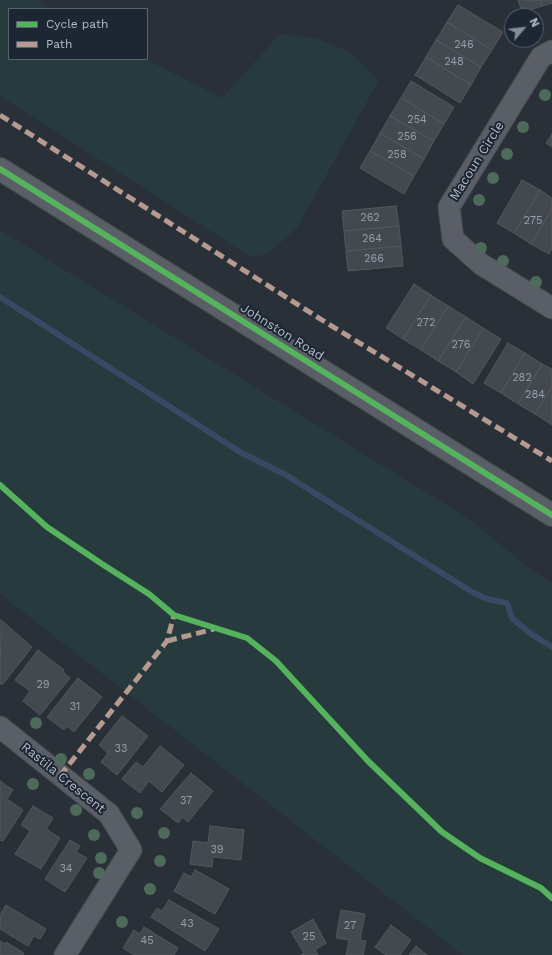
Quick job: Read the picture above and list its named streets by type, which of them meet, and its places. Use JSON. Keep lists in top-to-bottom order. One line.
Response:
{"streets":{"street":["Macoun Circle","Johnston Road","Rastila Crescent"]},"house_numbers":["246","248","254","256","258","262","275","264","266","272","276","282","284","29","31","33","37","39","34","43","27","25","45"],"legend":["Cycle path","Path"],"north":"top right"}
